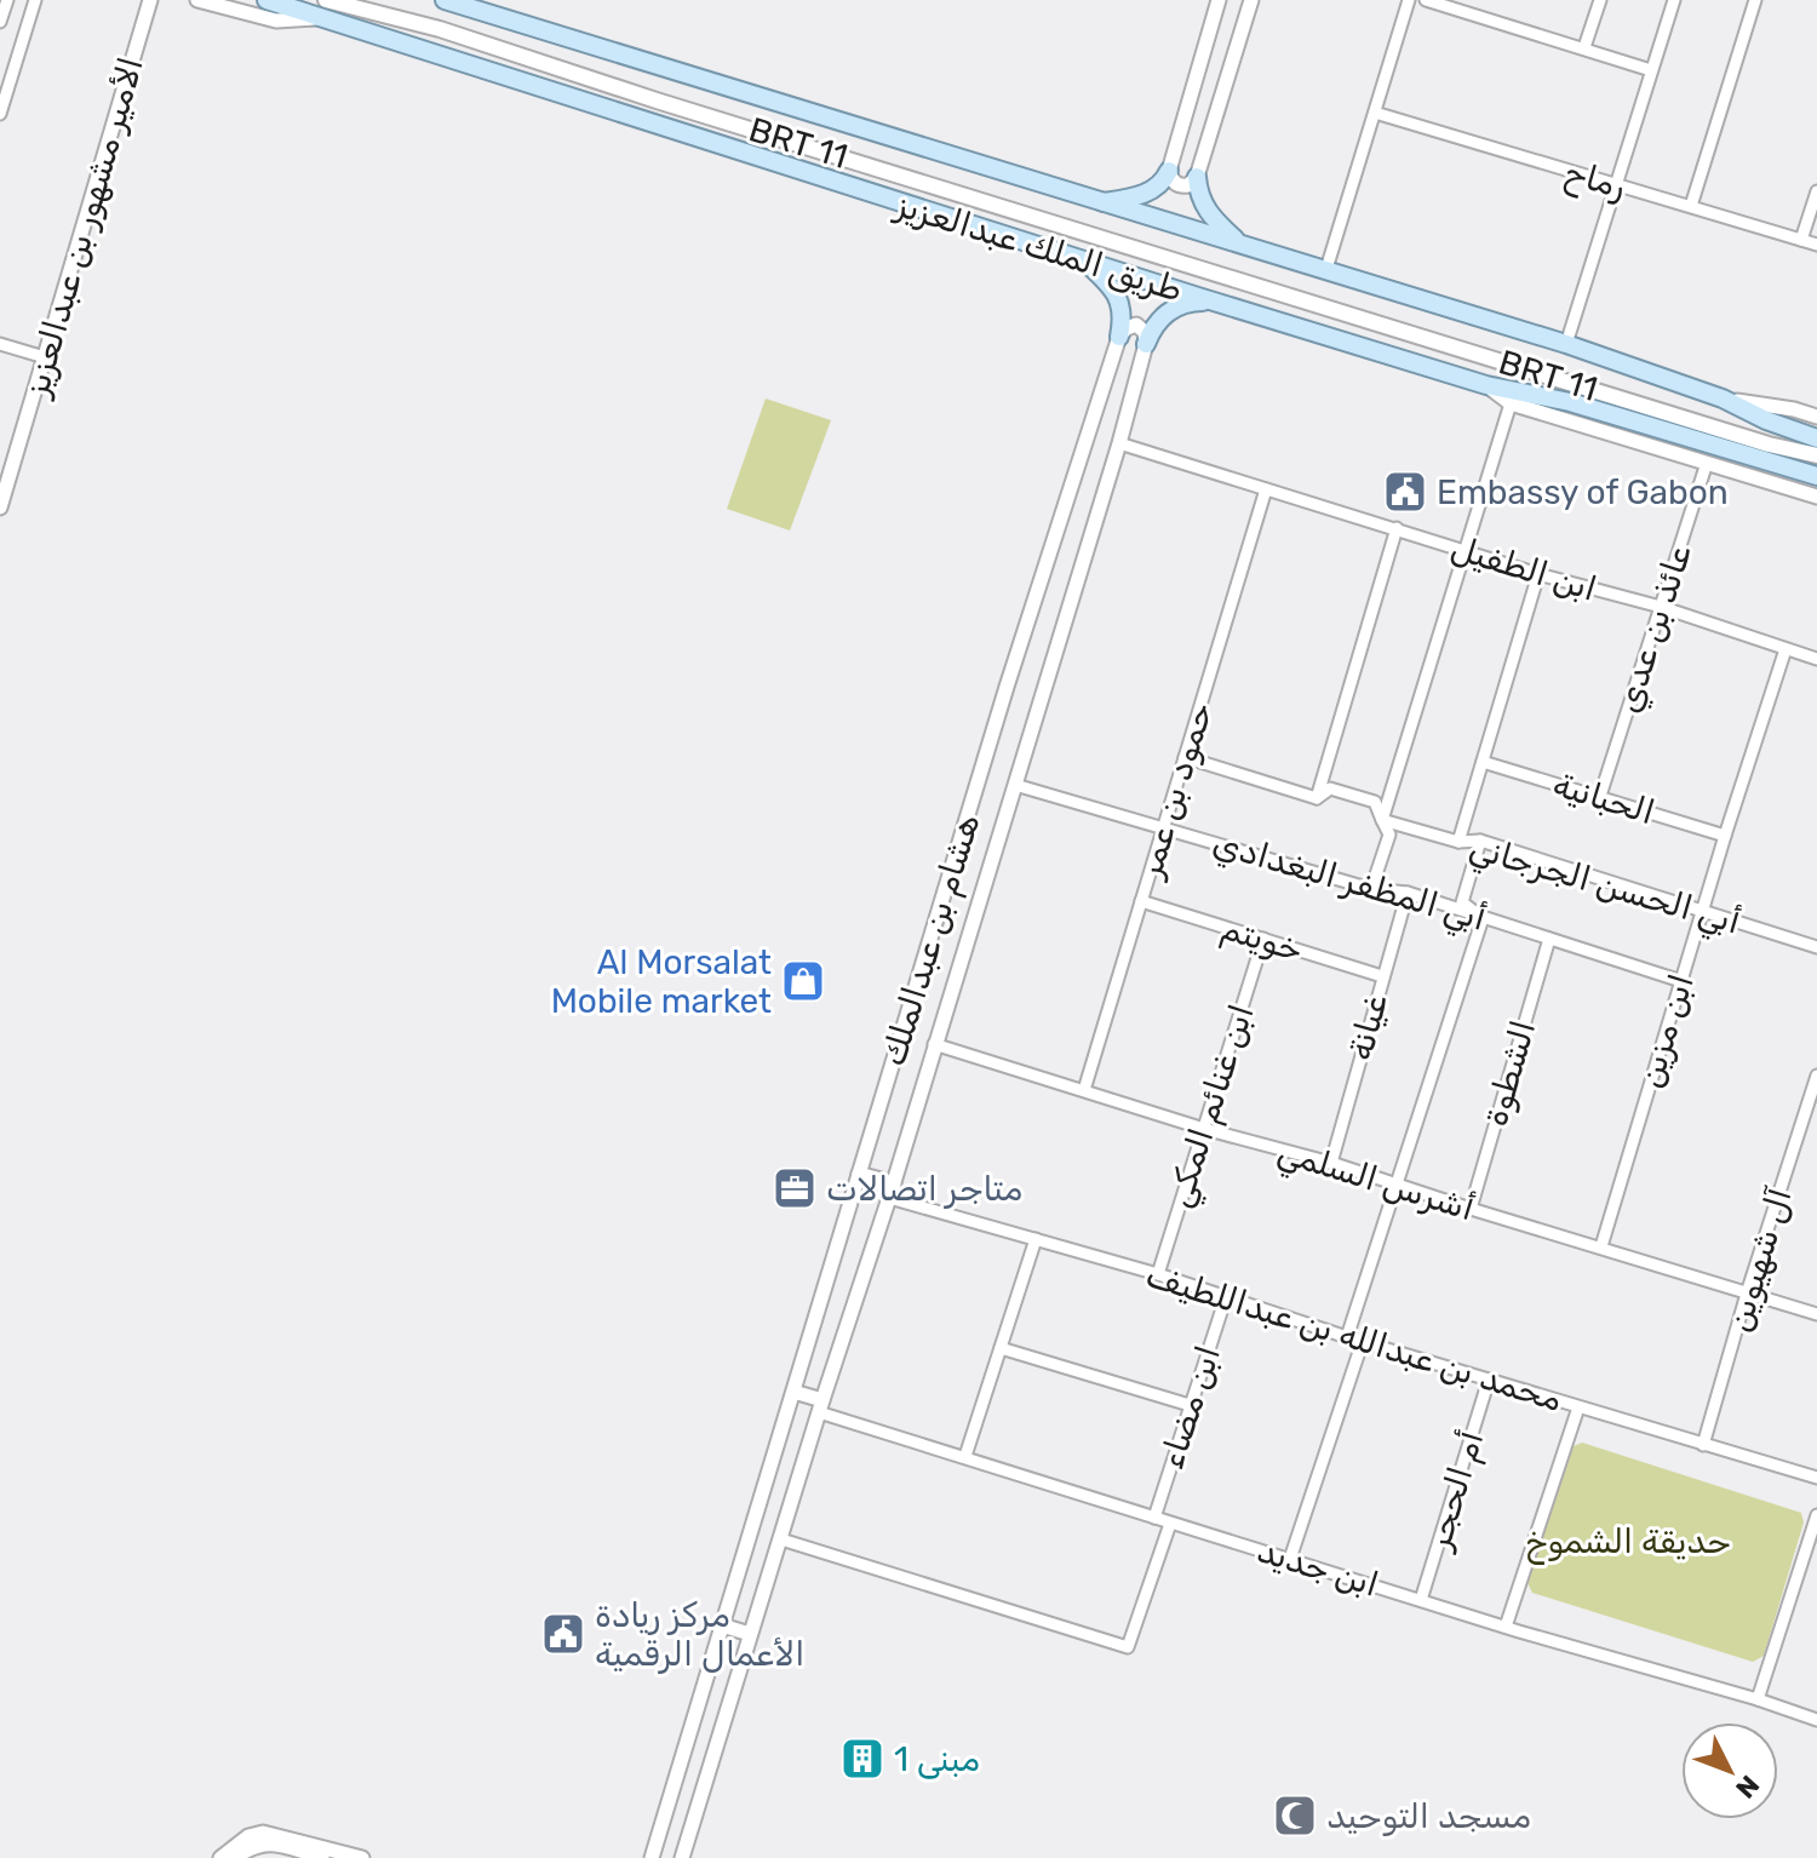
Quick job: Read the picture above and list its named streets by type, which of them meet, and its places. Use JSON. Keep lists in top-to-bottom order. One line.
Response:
{"streets":{"main road":["BRT 11","طريق الملك عبدالعزيز"],"street":["رماح","الأمير مشهور بن عبدالعزيز","ابن الطفيل","عائذ بن عدي","حمود بن عمر","الحبانية","أبي المظفر البغدادي","أبي الحسن الجرجاني","خويتم","هشام بن عبدالملك","غيانة","ابن مزين","الشطوة","ابن غنائم المكي","أشرس السلمي","آل شهيوين","محمد بن عبدالله بن عبداللطيف","ابن مضاء","أم الحجر","ابن جديد"]},"crossings":[["ابن الطفيل","عائذ بن عدي"],["ابن الطفيل","حمود بن عمر"],["ابن الطفيل","هشام بن عبدالملك"],["ابن الطفيل","ابن مزين"],["عائذ بن عدي","الحبانية"],["حمود بن عمر","أبي المظفر البغدادي"],["حمود بن عمر","أبي الحسن الجرجاني"],["حمود بن عمر","خويتم"],["حمود بن عمر","أشرس السلمي"],["الحبانية","ابن مزين"],["أبي المظفر البغدادي","هشام بن عبدالملك"],["أبي المظفر البغدادي","غيانة"],["أبي المظفر البغدادي","ابن مزين"],["أبي المظفر البغدادي","الشطوة"],["أبي الحسن الجرجاني","ابن مزين"],["خويتم","غيانة"],["خويتم","ابن غنائم المكي"],["هشام بن عبدالملك","أشرس السلمي"],["هشام بن عبدالملك","محمد بن عبدالله بن عبداللطيف"],["هشام بن عبدالملك","ابن جديد"],["غيانة","أشرس السلمي"],["ابن مزين","أشرس السلمي"],["الشطوة","أشرس السلمي"],["ابن غنائم المكي","أشرس السلمي"],["ابن غنائم المكي","محمد بن عبدالله بن عبداللطيف"],["أشرس السلمي","آل شهيوين"],["آل شهيوين","محمد بن عبدالله بن عبداللطيف"],["محمد بن عبدالله بن عبداللطيف","ابن مضاء"],["محمد بن عبدالله بن عبداللطيف","أم الحجر"],["ابن مضاء","ابن جديد"],["أم الحجر","ابن جديد"]],"parks":["حديقة الشموخ"],"places":{"public building":["Embassy of Gabon","مركز ريادة الأعمال الرقمية"],"shop":["Al Morsalat Mobile market"],"office":["متاجر اتصالات"],"building":["مبنى 1"],"mosque":["مسجد التوحيد"]},"north":"bottom right"}
